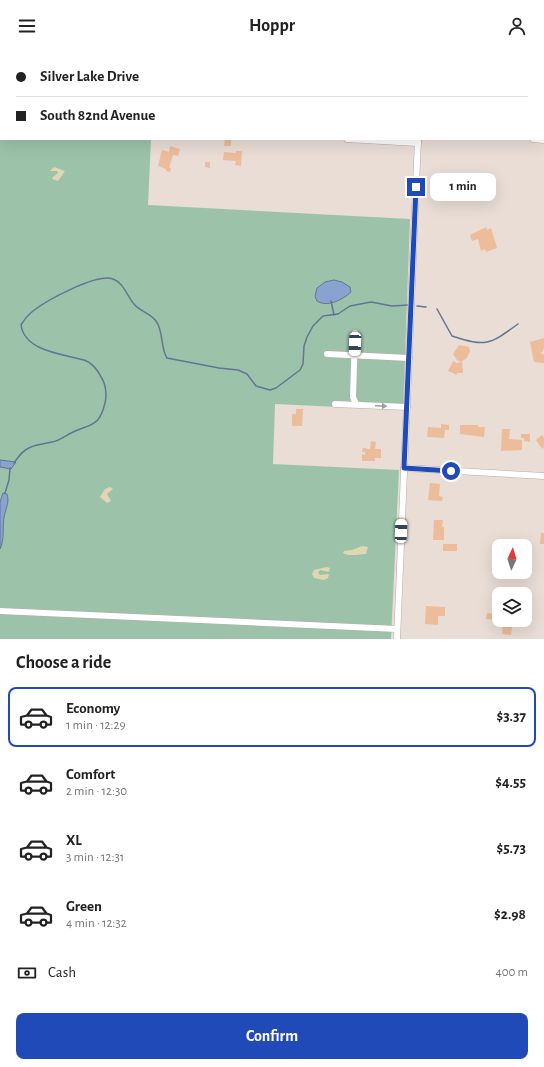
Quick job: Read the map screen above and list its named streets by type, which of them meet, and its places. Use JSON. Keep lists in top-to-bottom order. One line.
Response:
{"north":"top","page":{"header":"Hoppr","banner":["Silver Lake Drive","South 82nd Avenue"],"bubble":"1 min","heading":"Choose a ride","list":[{"name":"Economy","note":"1 min · 12:29","value":"$3.37"},{"name":"Comfort","note":"2 min · 12:30","value":"$4.55"},{"name":"XL","note":"3 min · 12:31","value":"$5.73"},{"name":"Green","note":"4 min · 12:32","value":"$2.98"}],"pay":["Cash","400 m"],"buttons":"Confirm"}}
